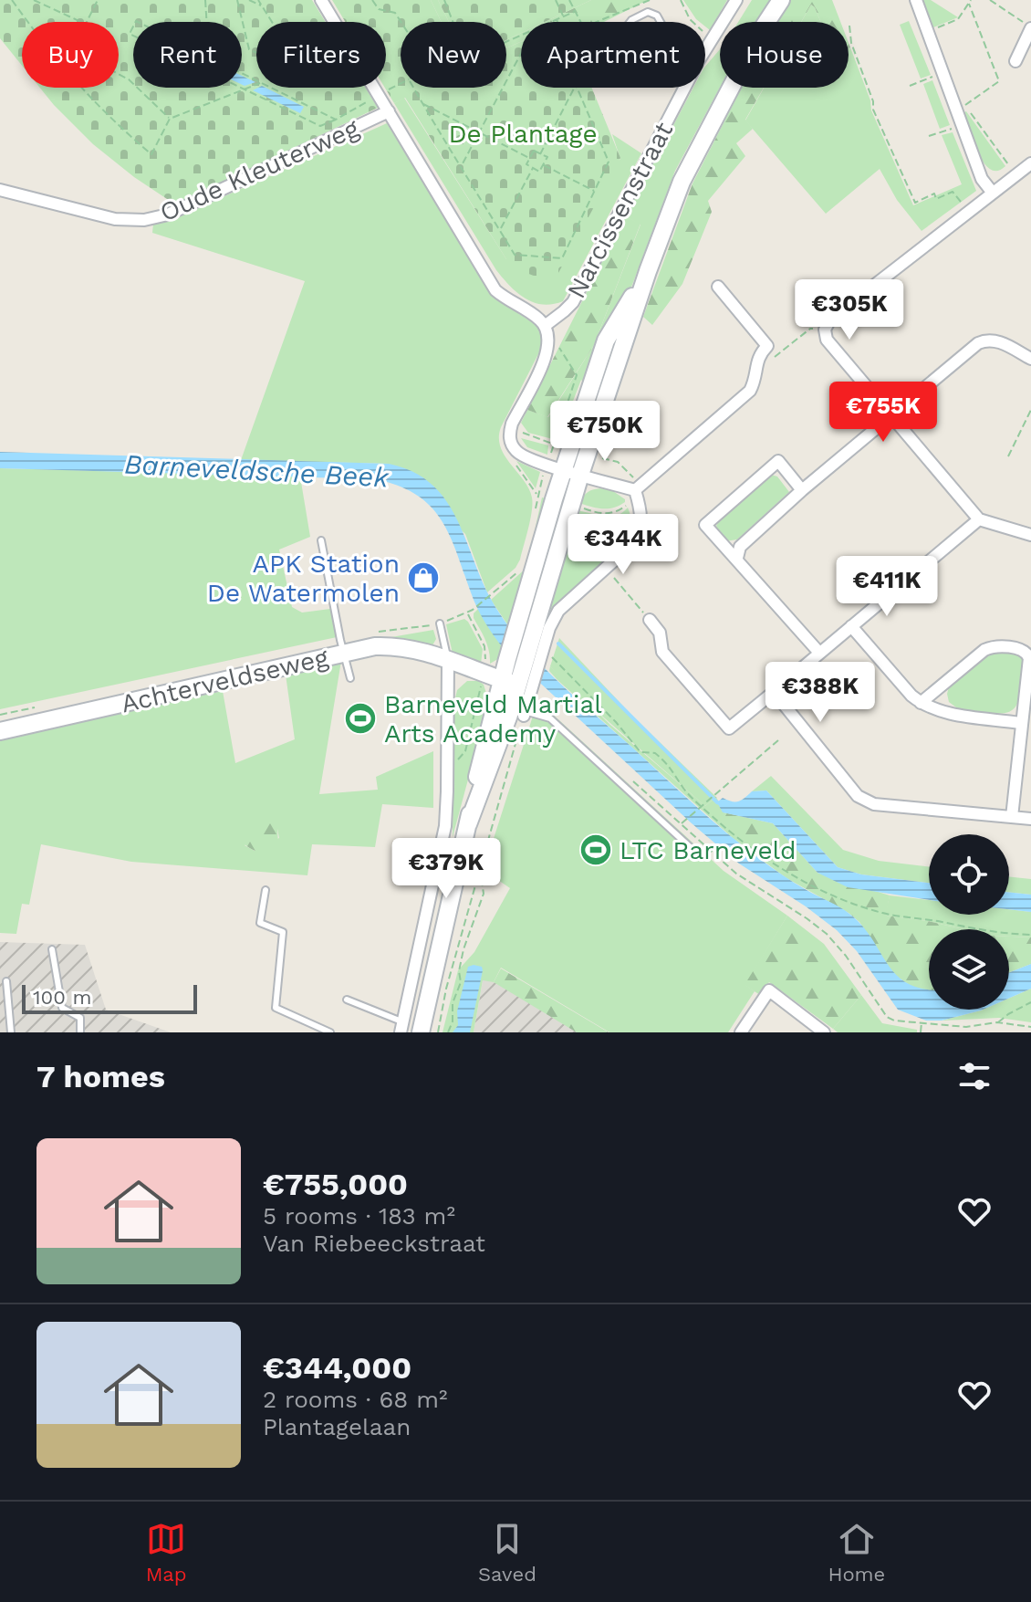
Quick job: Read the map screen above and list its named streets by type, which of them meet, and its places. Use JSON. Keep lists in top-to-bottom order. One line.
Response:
{"streets":{"main road":["Achterveldseweg"],"street":["Oude Kleuterweg","Narcissenstraat"]},"water":["Barneveldsche Beek"],"parks":["De Plantage"],"places":{"shop":["APK Station De Watermolen"],"sports":["Barneveld Martial Arts Academy","LTC Barneveld"]},"scale_bar":"100 m","page":{"chip":["Buy","Rent","Filters","New","Apartment","House"],"price":["€305K","€755K","€750K","€344K","€411K","€388K","€379K"],"scale":"100 m","heading":"7 homes","list":[{"name":"€755,000","note":"5 rooms · 183 m² · Van Riebeeckstraat"},{"name":"€344,000","note":"2 rooms · 68 m² · Plantagelaan"}],"tabs":["Map","Saved","Home"]}}
